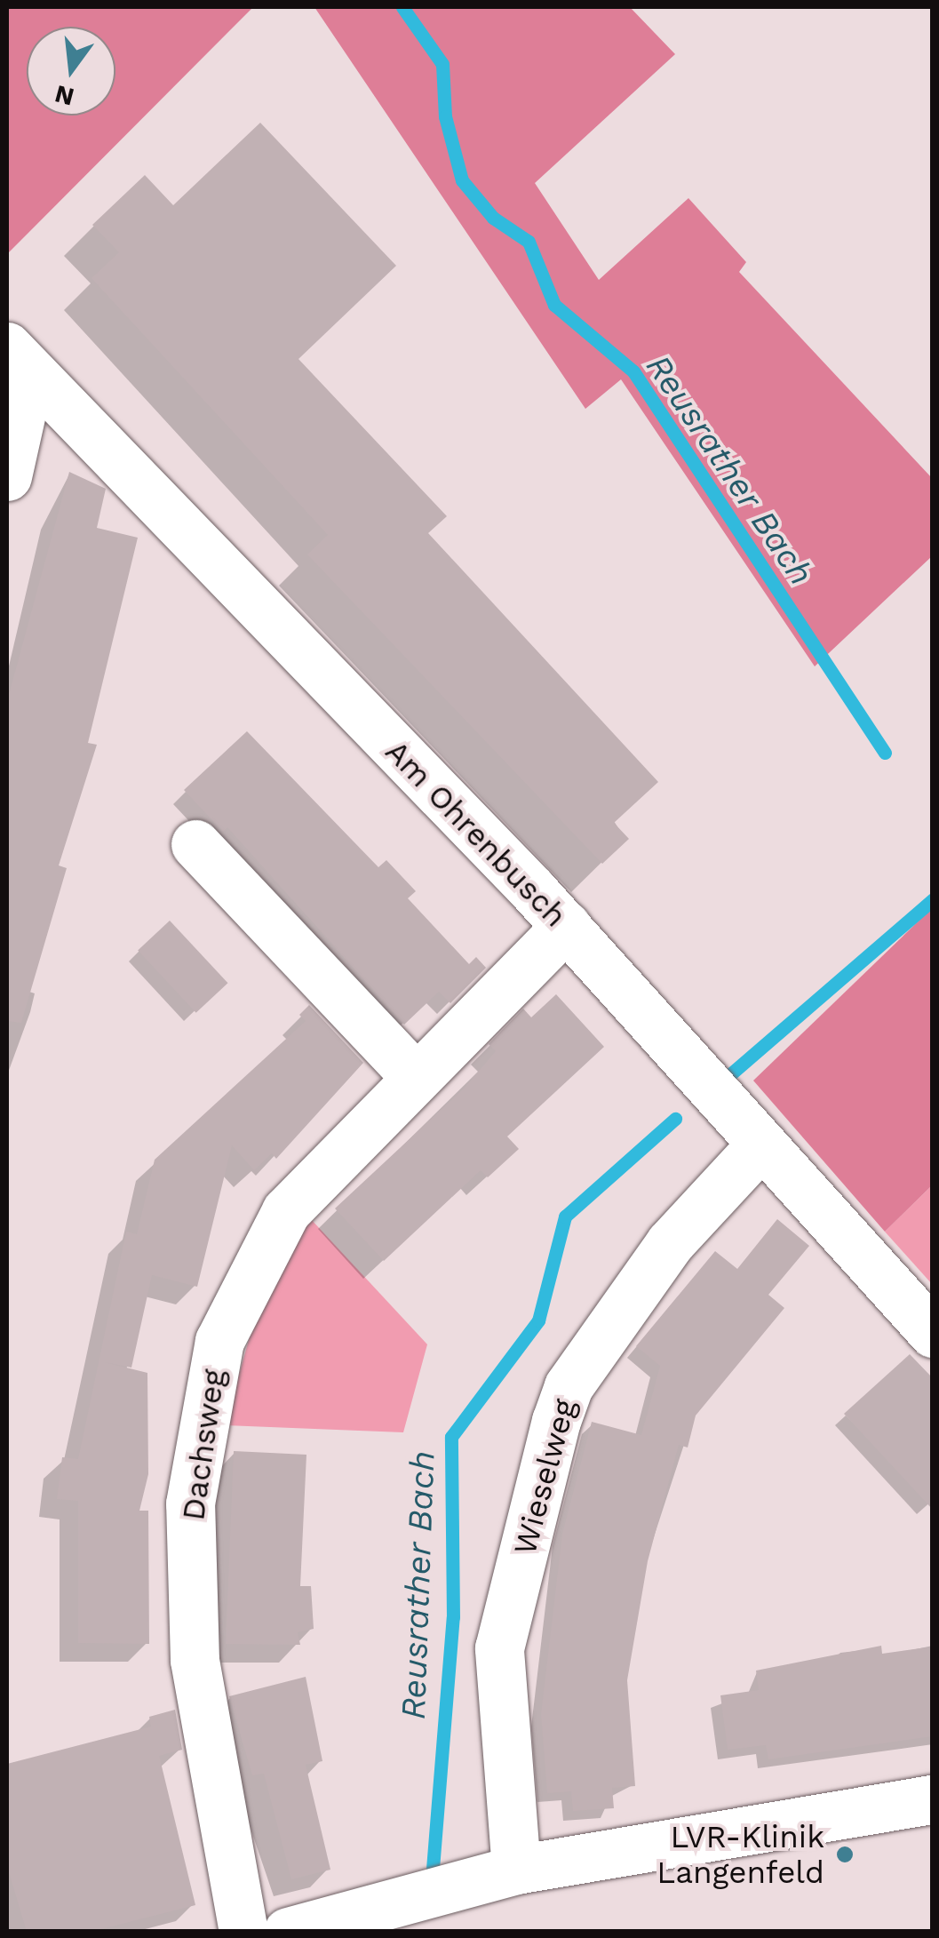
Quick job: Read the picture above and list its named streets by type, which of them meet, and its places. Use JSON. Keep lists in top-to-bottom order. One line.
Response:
{"streets":{"street":["Am Ohrenbusch","Dachsweg","Wieselweg"]},"crossings":[["Am Ohrenbusch","Dachsweg"],["Am Ohrenbusch","Wieselweg"]],"water":["Reusrather Bach"],"places":["LVR-Klinik Langenfeld"],"north":"bottom"}
